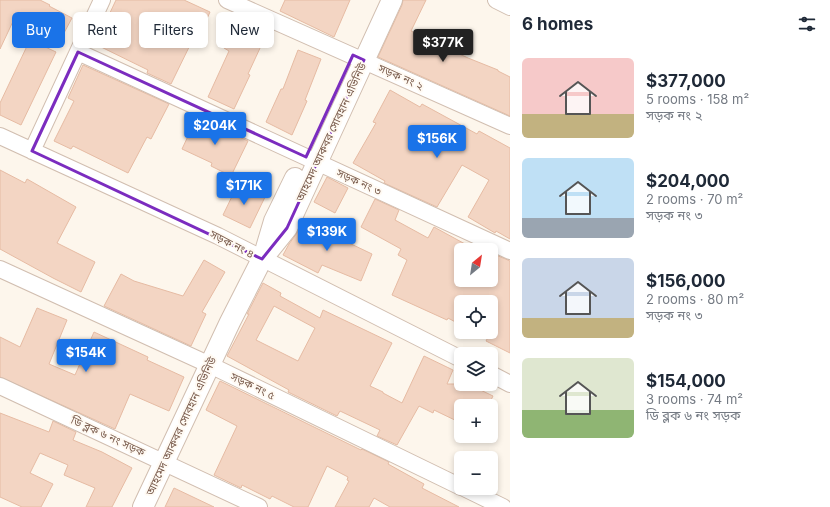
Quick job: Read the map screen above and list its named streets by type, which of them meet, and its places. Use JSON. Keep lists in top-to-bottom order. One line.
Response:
{"streets":{"street":["সড়ক নং ২","আহমেদ আকবর সোবহান এভিনিউ","সড়ক নং ৩","সড়ক নং ৪","সড়ক নং ৫","ডি ব্লক ৬ নং সড়ক"]},"crossings":[["সড়ক নং ২","আহমেদ আকবর সোবহান এভিনিউ"],["আহমেদ আকবর সোবহান এভিনিউ","সড়ক নং ৩"],["আহমেদ আকবর সোবহান এভিনিউ","সড়ক নং ৪"],["আহমেদ আকবর সোবহান এভিনিউ","সড়ক নং ৫"],["আহমেদ আকবর সোবহান এভিনিউ","ডি ব্লক ৬ নং সড়ক"]],"north":"top right","page":{"heading":"6 homes","chip":["Buy","Rent","Filters","New"],"price":["$377K","$204K","$156K","$171K","$139K","$154K"],"list":[{"name":"$377,000","note":"5 rooms · 158 m² · সড়ক নং ২"},{"name":"$204,000","note":"2 rooms · 70 m² · সড়ক নং ৩"},{"name":"$156,000","note":"2 rooms · 80 m² · সড়ক নং ৩"},{"name":"$154,000","note":"3 rooms · 74 m² · ডি ব্লক ৬ নং সড়ক"}],"map_buttons":["+","−"]}}
